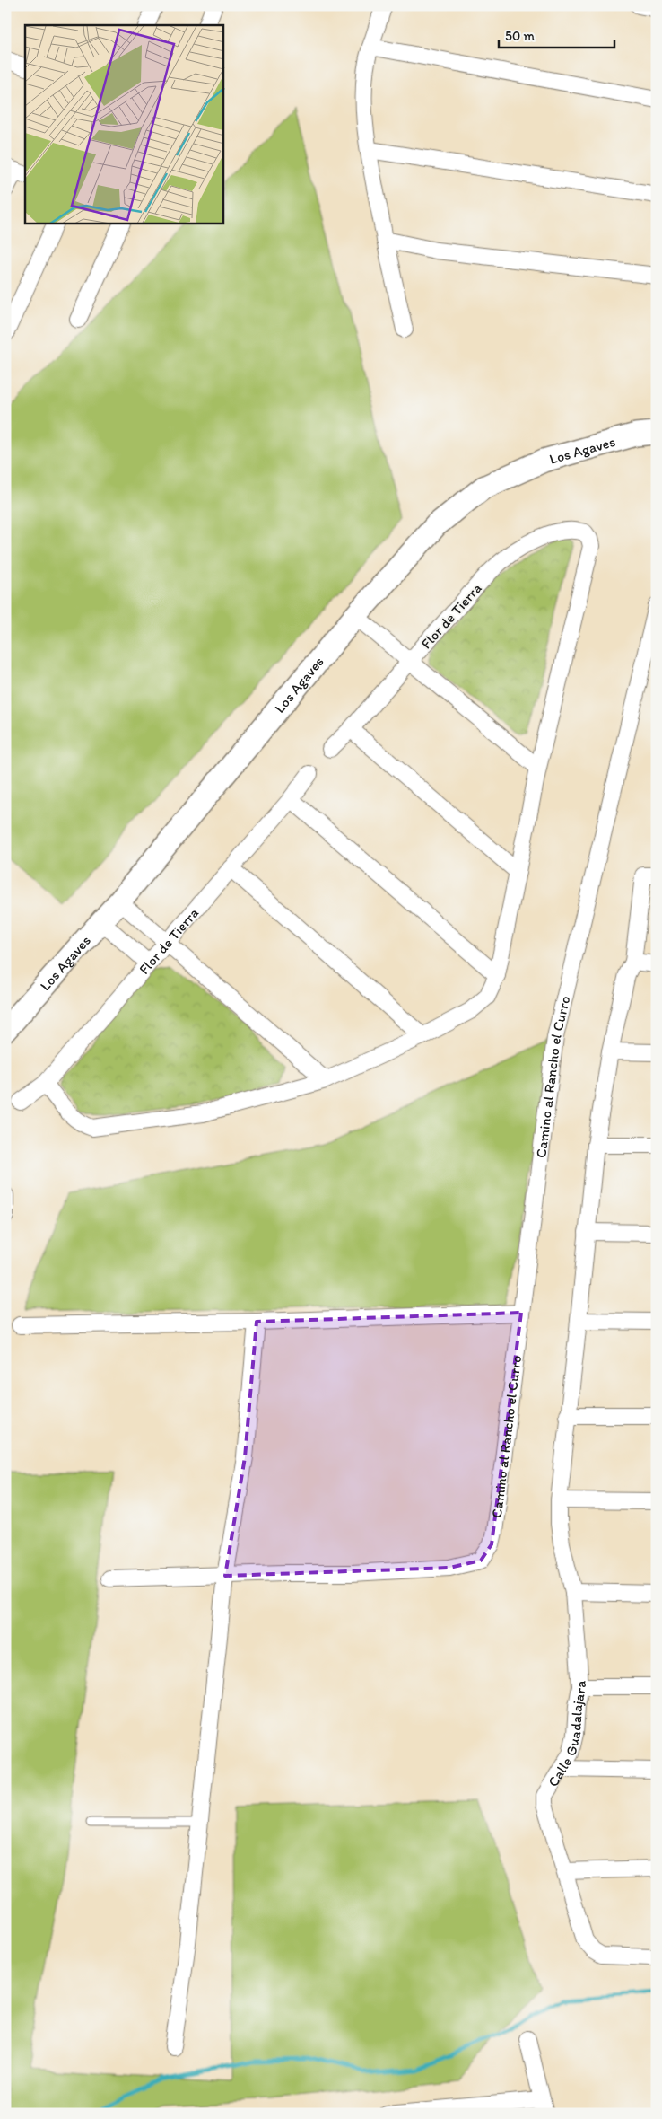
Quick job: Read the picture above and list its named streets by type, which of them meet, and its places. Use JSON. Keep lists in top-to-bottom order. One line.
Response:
{"streets":{"street":["Los Agaves","Flor de Tierra","Camino al Rancho el Curro","Calle Guadalajara"]},"scale_bar":"50 m"}
